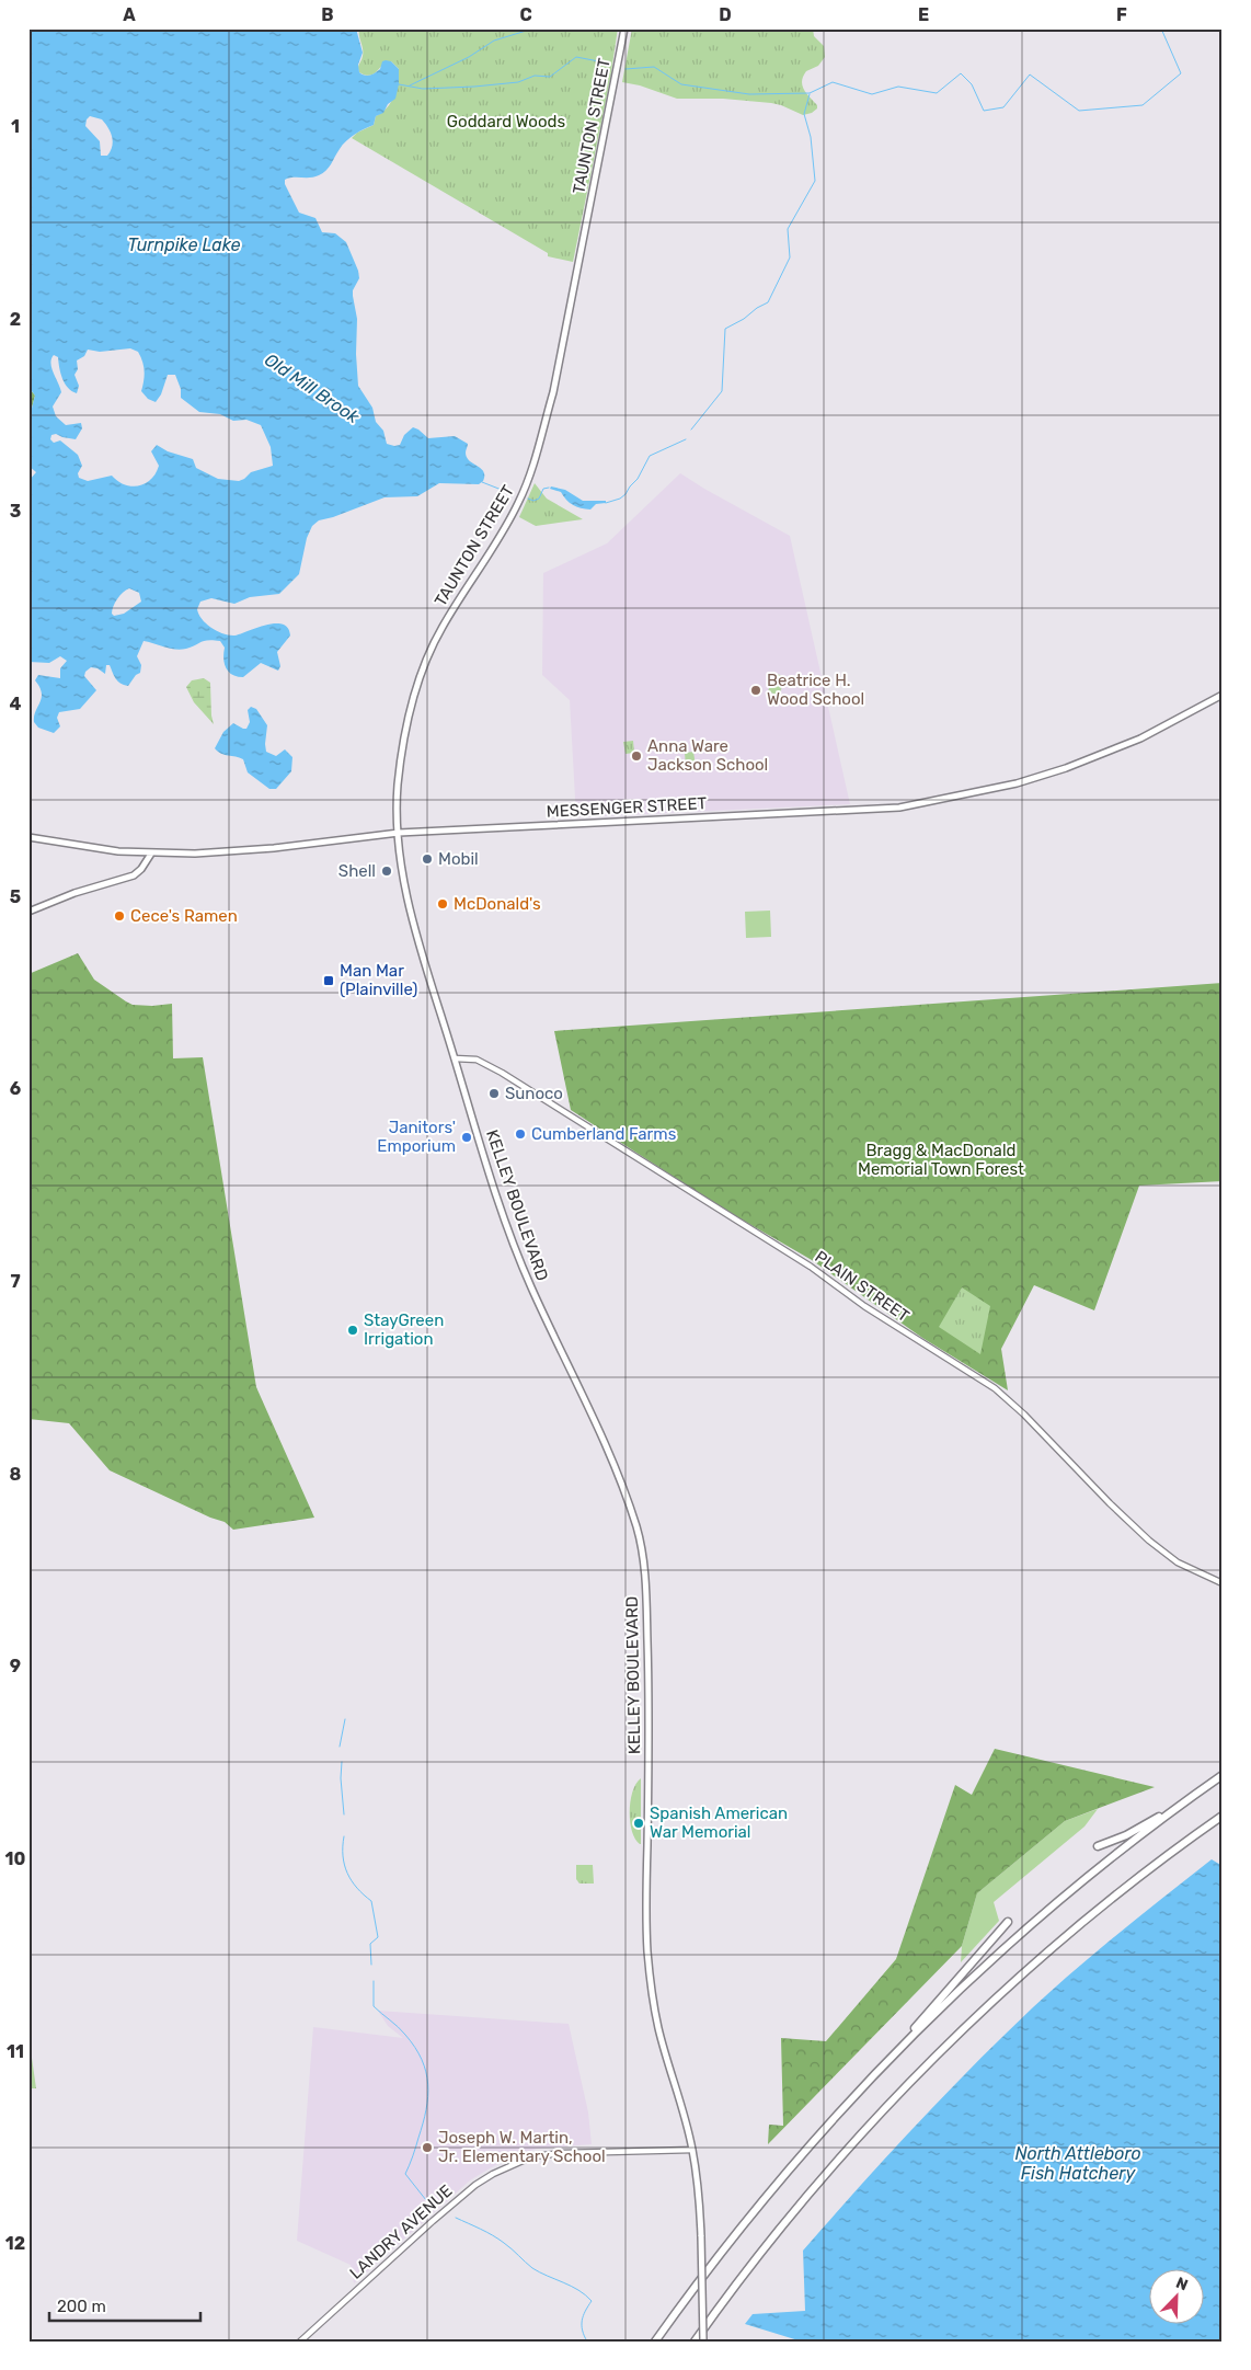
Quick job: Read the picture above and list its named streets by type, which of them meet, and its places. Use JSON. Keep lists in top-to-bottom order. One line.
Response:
{"streets":{"main road":["TAUNTON STREET","MESSENGER STREET","KELLEY BOULEVARD"],"street":["PLAIN STREET","LANDRY AVENUE"]},"crossings":[["TAUNTON STREET","MESSENGER STREET"],["TAUNTON STREET","KELLEY BOULEVARD"],["KELLEY BOULEVARD","PLAIN STREET"],["KELLEY BOULEVARD","LANDRY AVENUE"]],"water":["Turnpike Lake","Old Mill Brook","North Attleboro Fish Hatchery"],"parks":["Goddard Woods","Bragg & MacDonald Memorial Town Forest"],"places":{"other":["Beatrice H. Wood School","Anna Ware Jackson School","Mobil","Shell","McDonald's","Cece's Ramen","Sunoco","Cumberland Farms","Janitors' Emporium","StayGreen Irrigation","Spanish American War Memorial","Joseph W. Martin, Jr. Elementary School"],"transit":["Man Mar (Plainville)"]},"scale_bar":"200 m","north":"top right","grid":{"columns":["A","B","C","D","E","F"],"rows":["1","2","3","4","5","6","7","8","9","10","11","12"]}}
